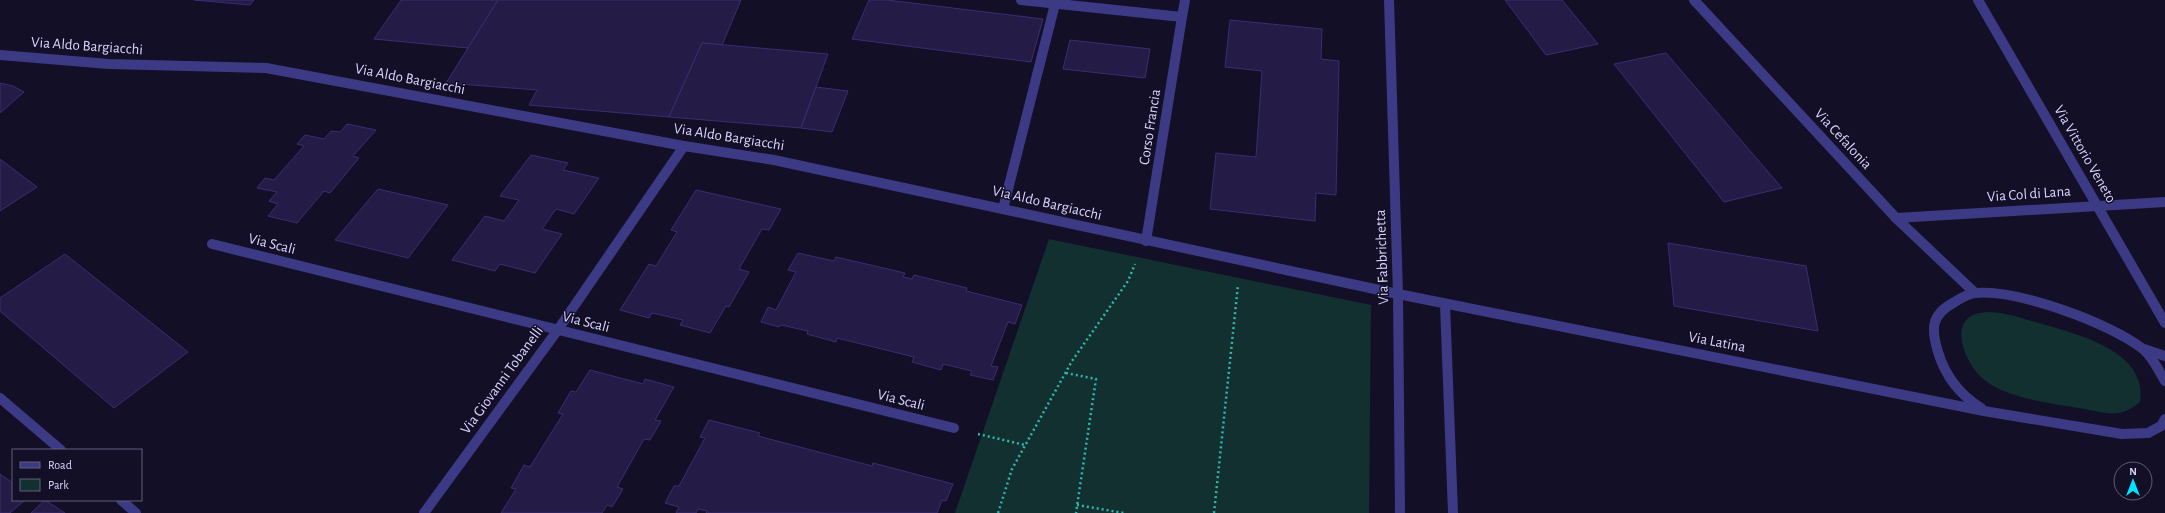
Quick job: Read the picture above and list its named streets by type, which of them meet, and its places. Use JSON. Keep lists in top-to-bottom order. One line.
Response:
{"streets":{"street":["Via Aldo Bargiacchi","Corso Francia","Via Cefalonia","Via Vittorio Veneto","Via Col di Lana","Via Scali","Via Fabbrichetta","Via Latina","Via Giovanni Tobanelli"]},"crossings":[["Via Aldo Bargiacchi","Corso Francia"],["Via Aldo Bargiacchi","Via Fabbrichetta"],["Via Aldo Bargiacchi","Via Latina"],["Via Aldo Bargiacchi","Via Giovanni Tobanelli"],["Via Cefalonia","Via Col di Lana"],["Via Vittorio Veneto","Via Col di Lana"],["Via Scali","Via Giovanni Tobanelli"]],"legend":["Road","Park"],"north":"top"}
